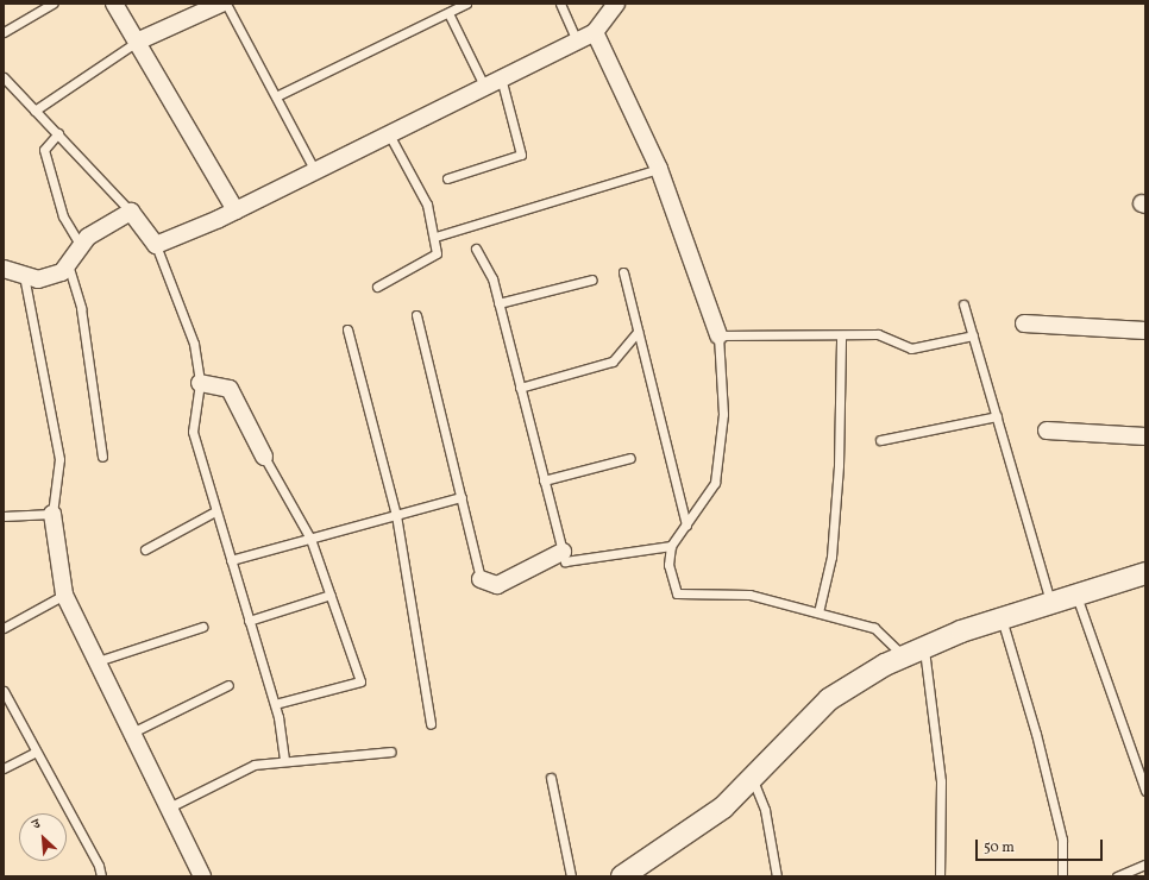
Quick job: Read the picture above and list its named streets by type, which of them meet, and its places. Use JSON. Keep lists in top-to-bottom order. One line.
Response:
{"scale_bar":"50 m","north":"top left"}
